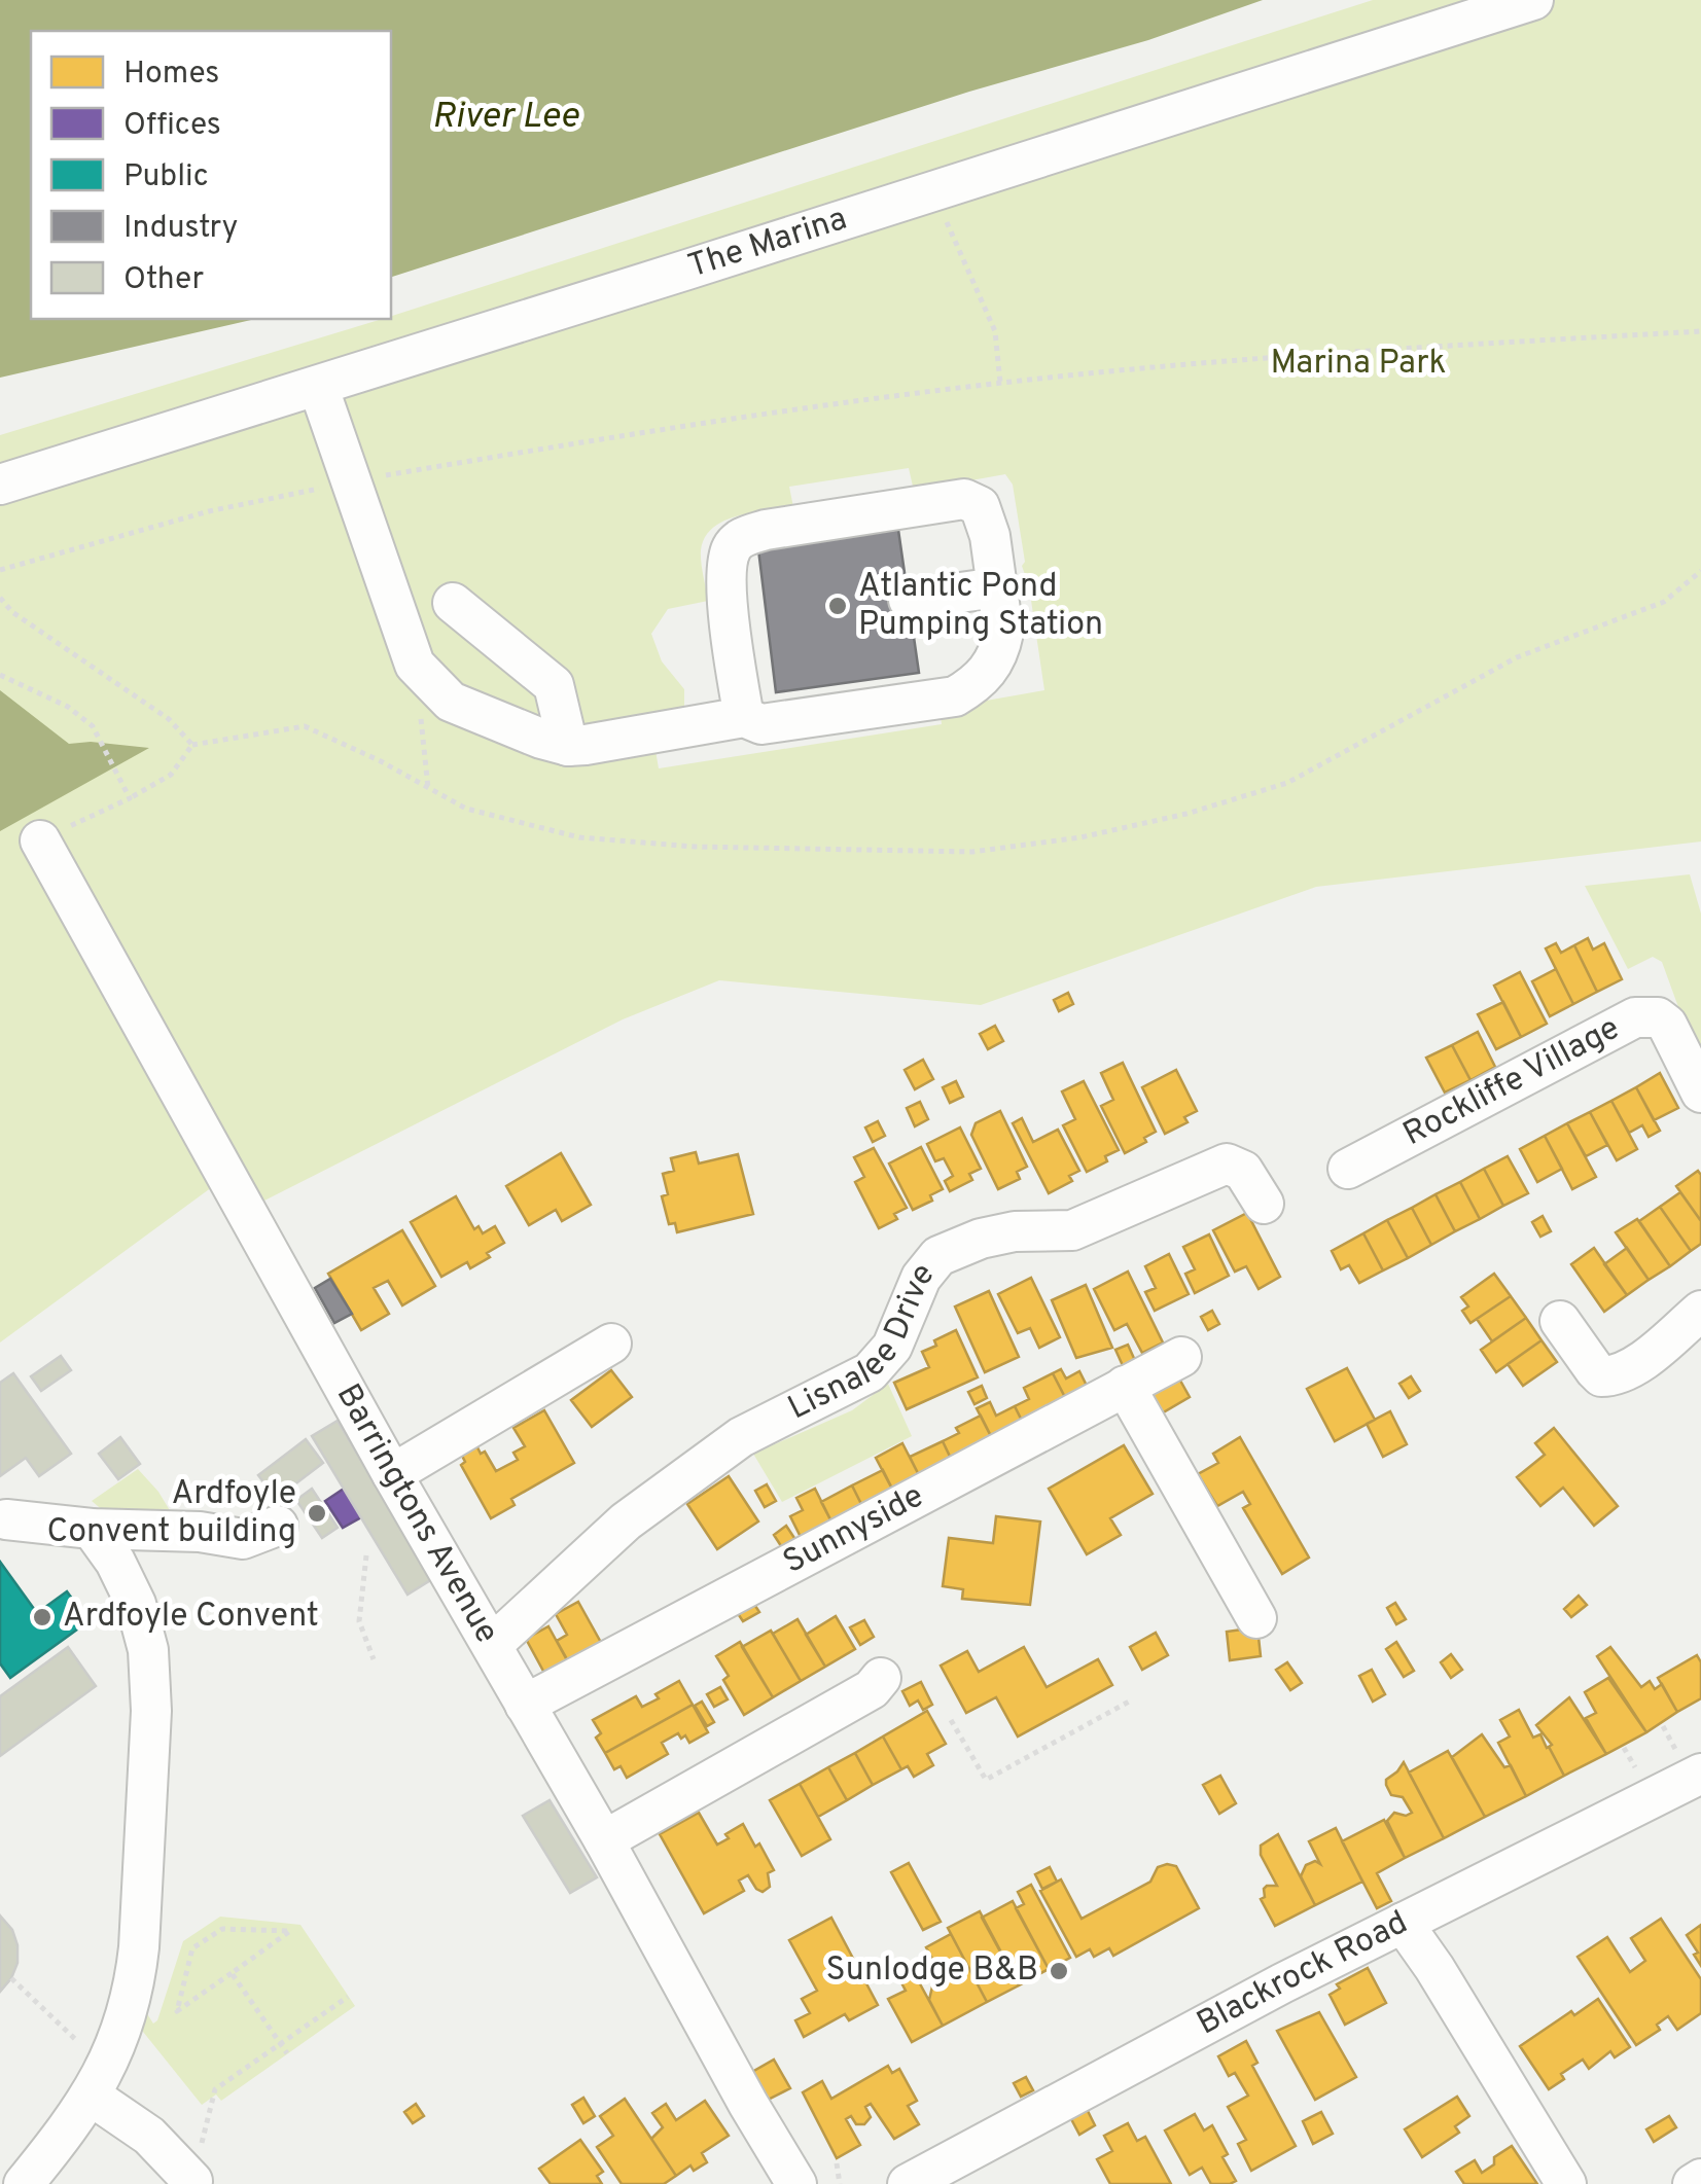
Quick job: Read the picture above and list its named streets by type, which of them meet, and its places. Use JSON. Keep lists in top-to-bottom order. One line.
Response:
{"streets":{"street":["The Marina","Rockliffe Village","Lisnalee Drive","Barringtons Avenue","Sunnyside","Blackrock Road"]},"crossings":[["Lisnalee Drive","Barringtons Avenue"],["Barringtons Avenue","Sunnyside"]],"water":["River Lee"],"parks":["Marina Park"],"places":["Atlantic Pond Pumping Station","Ardfoyle Convent building","Ardfoyle Convent","Sunlodge B&B"],"legend":["Homes","Offices","Public","Industry","Other"]}
